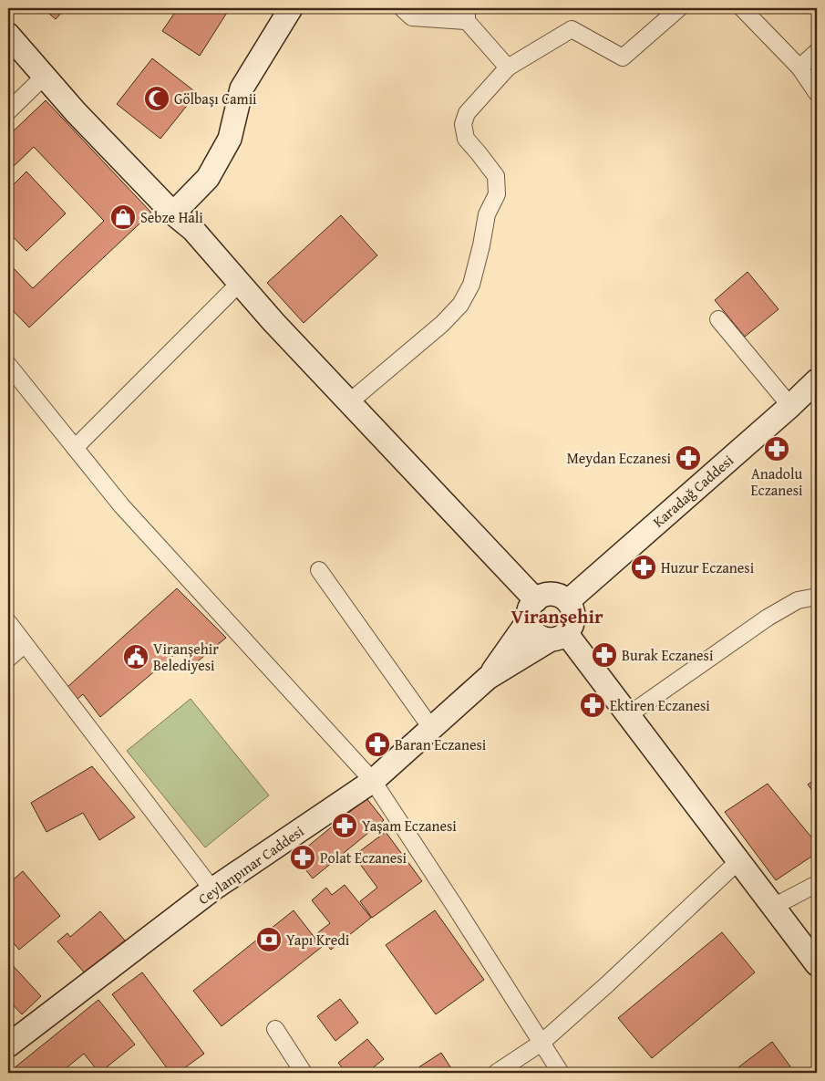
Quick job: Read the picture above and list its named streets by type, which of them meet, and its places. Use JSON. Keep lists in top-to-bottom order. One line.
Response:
{"streets":{"street":["Karadağ Caddesi","Ceylanpınar Caddesi"]},"districts":["Viranşehir"],"places":{"mosque":["Gölbaşı Camii"],"shop":["Sebze Hali"],"pharmacy":["Anadolu Eczanesi","Meydan Eczanesi","Huzur Eczanesi","Burak Eczanesi","Ektiren Eczanesi","Baran Eczanesi","Yaşam Eczanesi","Polat Eczanesi"],"public building":["Viranşehir Belediyesi"],"bank":["Yapı Kredi"]}}
